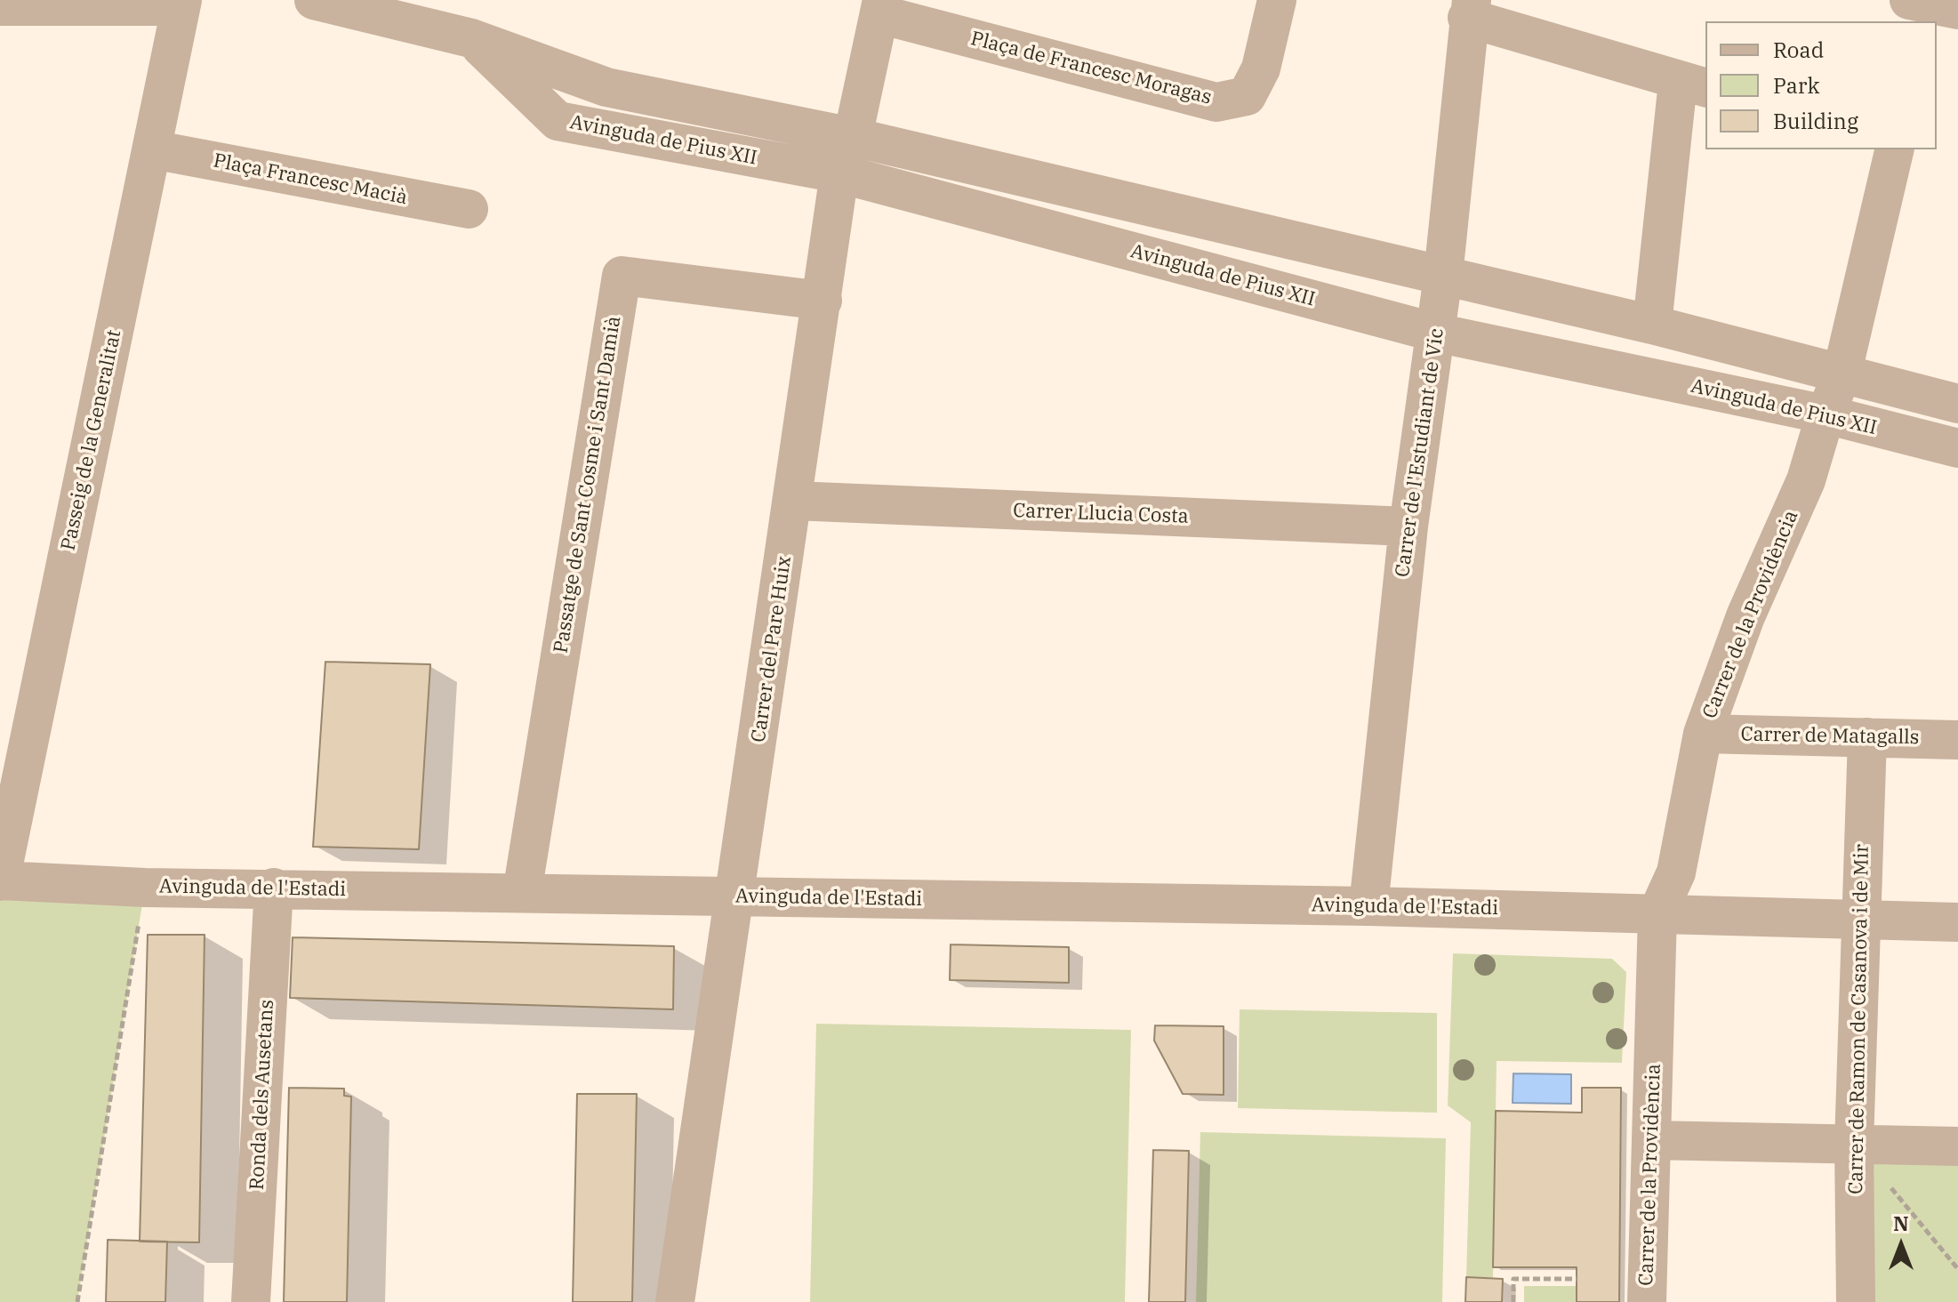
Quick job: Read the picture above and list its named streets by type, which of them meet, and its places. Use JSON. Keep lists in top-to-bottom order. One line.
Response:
{"streets":{"street":["Plaça de Francesc Moragas","Avinguda de Pius XII","Plaça Francesc Macià","Passeig de la Generalitat","Carrer de l'Estudiant de Vic","Passatge de Sant Cosme i Sant Damià","Carrer Llucia Costa","Carrer de la Providència","Carrer del Pare Huix","Carrer de Matagalls","Avinguda de l'Estadi","Carrer de Ramon de Casanova i de Mir","Ronda dels Ausetans"]},"crossings":[["Plaça de Francesc Moragas","Carrer del Pare Huix"],["Avinguda de Pius XII","Carrer de l'Estudiant de Vic"],["Avinguda de Pius XII","Carrer de la Providència"],["Avinguda de Pius XII","Carrer del Pare Huix"],["Plaça Francesc Macià","Passeig de la Generalitat"],["Passeig de la Generalitat","Avinguda de l'Estadi"],["Carrer de l'Estudiant de Vic","Carrer Llucia Costa"],["Carrer de l'Estudiant de Vic","Avinguda de l'Estadi"],["Passatge de Sant Cosme i Sant Damià","Carrer del Pare Huix"],["Passatge de Sant Cosme i Sant Damià","Avinguda de l'Estadi"],["Carrer Llucia Costa","Carrer del Pare Huix"],["Carrer de la Providència","Carrer de Matagalls"],["Carrer de la Providència","Avinguda de l'Estadi"],["Carrer del Pare Huix","Avinguda de l'Estadi"],["Carrer de Matagalls","Carrer de Ramon de Casanova i de Mir"],["Avinguda de l'Estadi","Carrer de Ramon de Casanova i de Mir"],["Avinguda de l'Estadi","Ronda dels Ausetans"]],"legend":["Road","Park","Building"],"north":"top"}
